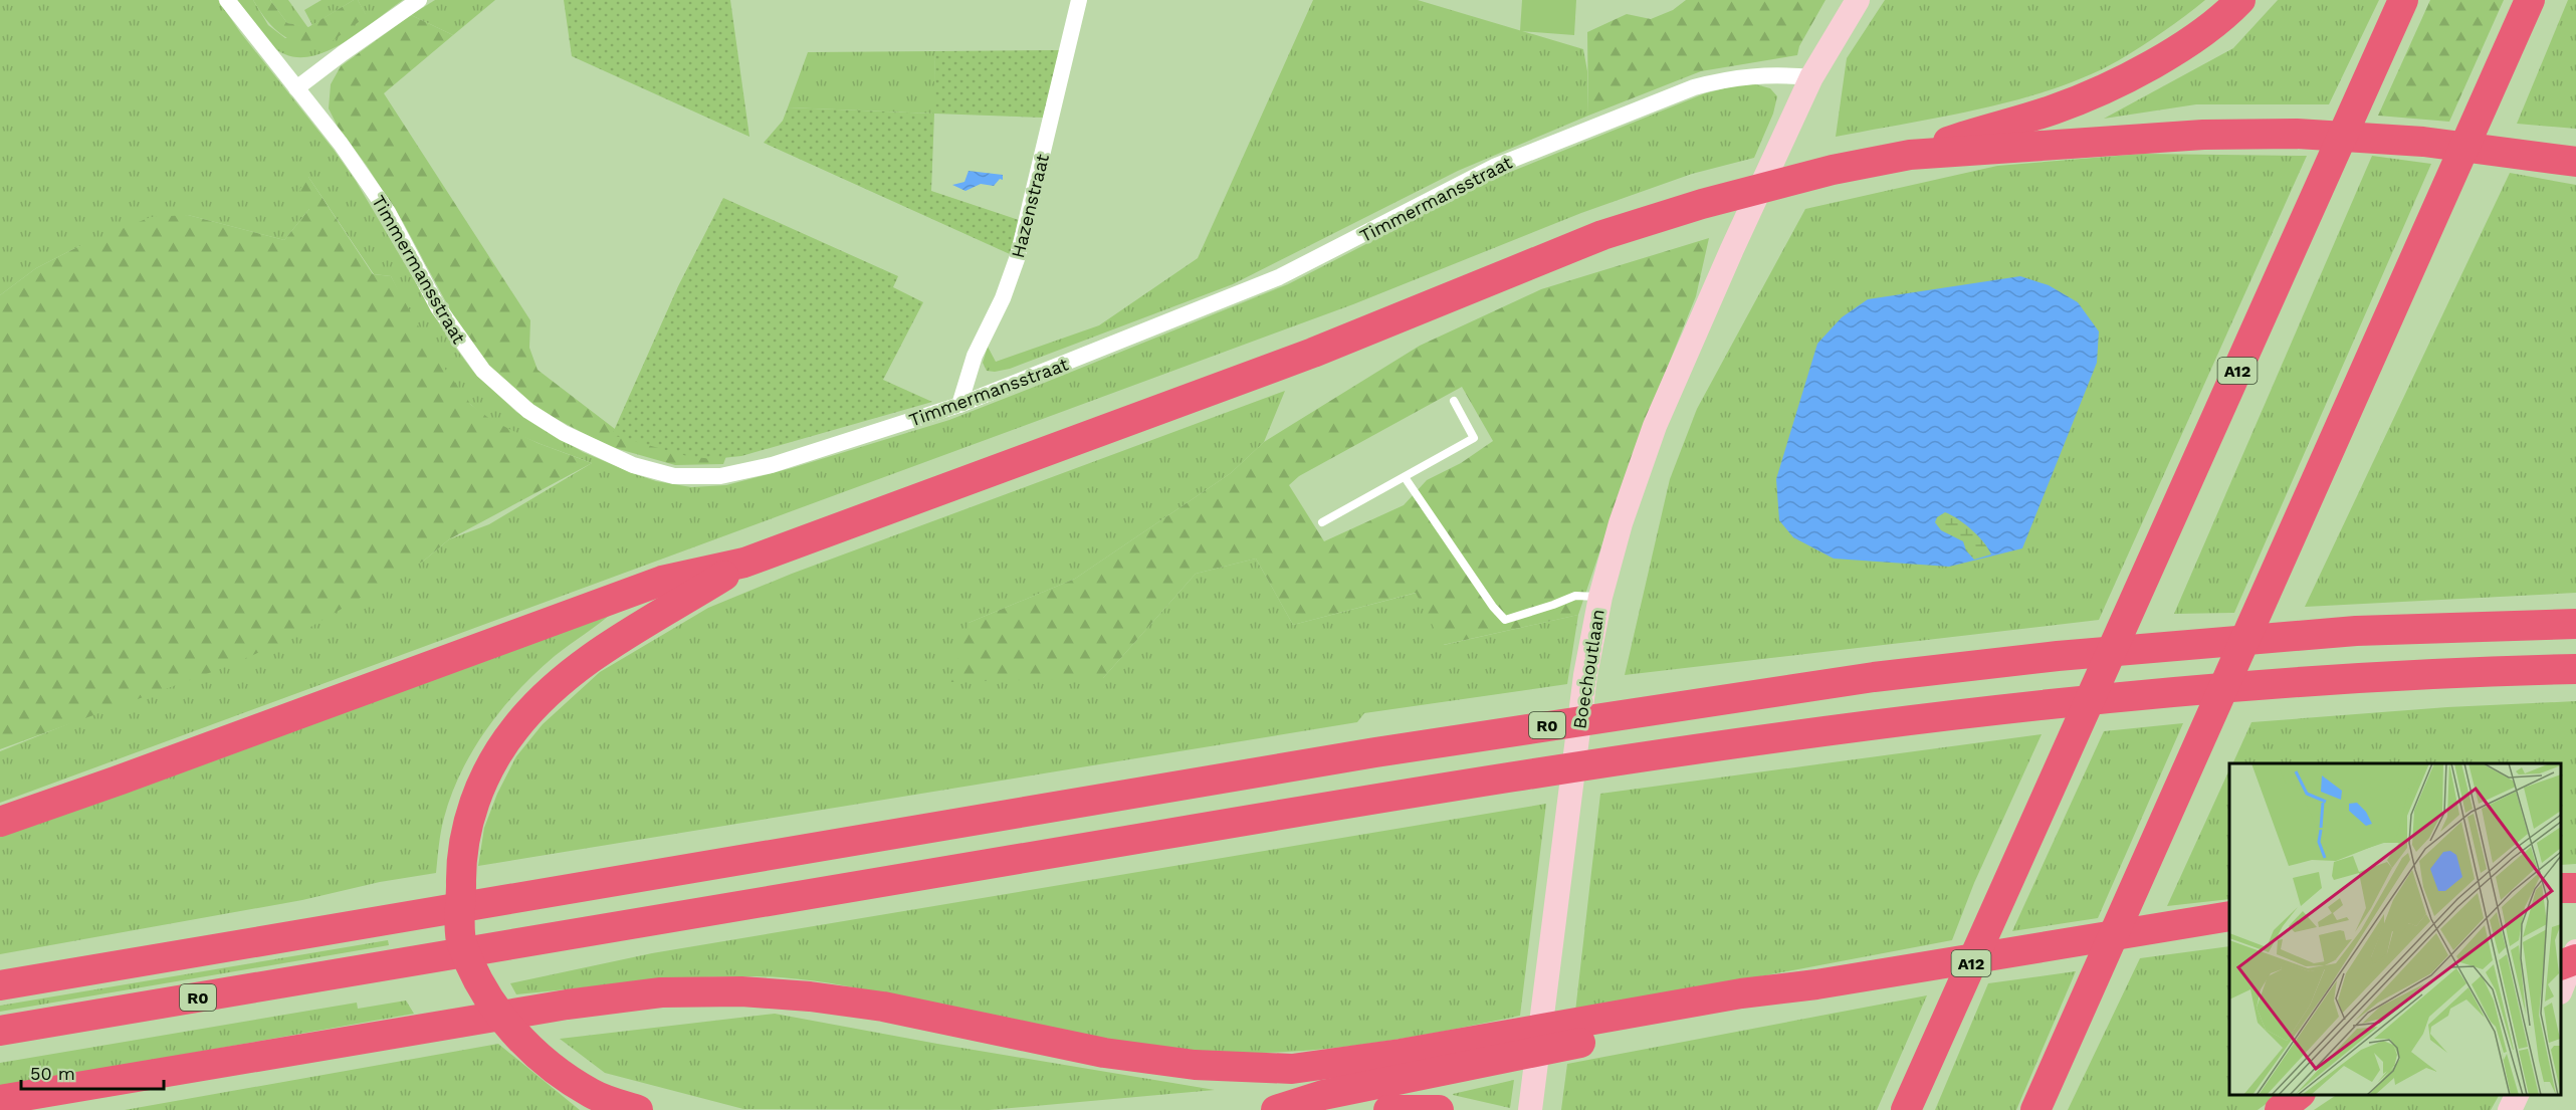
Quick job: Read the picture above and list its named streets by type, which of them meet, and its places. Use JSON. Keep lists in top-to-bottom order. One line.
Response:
{"streets":{"highway":["A12","R0"],"main road":["Boechoutlaan"],"street":["Timmermansstraat","Hazenstraat"]},"crossings":[["Timmermansstraat","Hazenstraat"],["Timmermansstraat","Boechoutlaan"]],"scale_bar":"50 m"}
